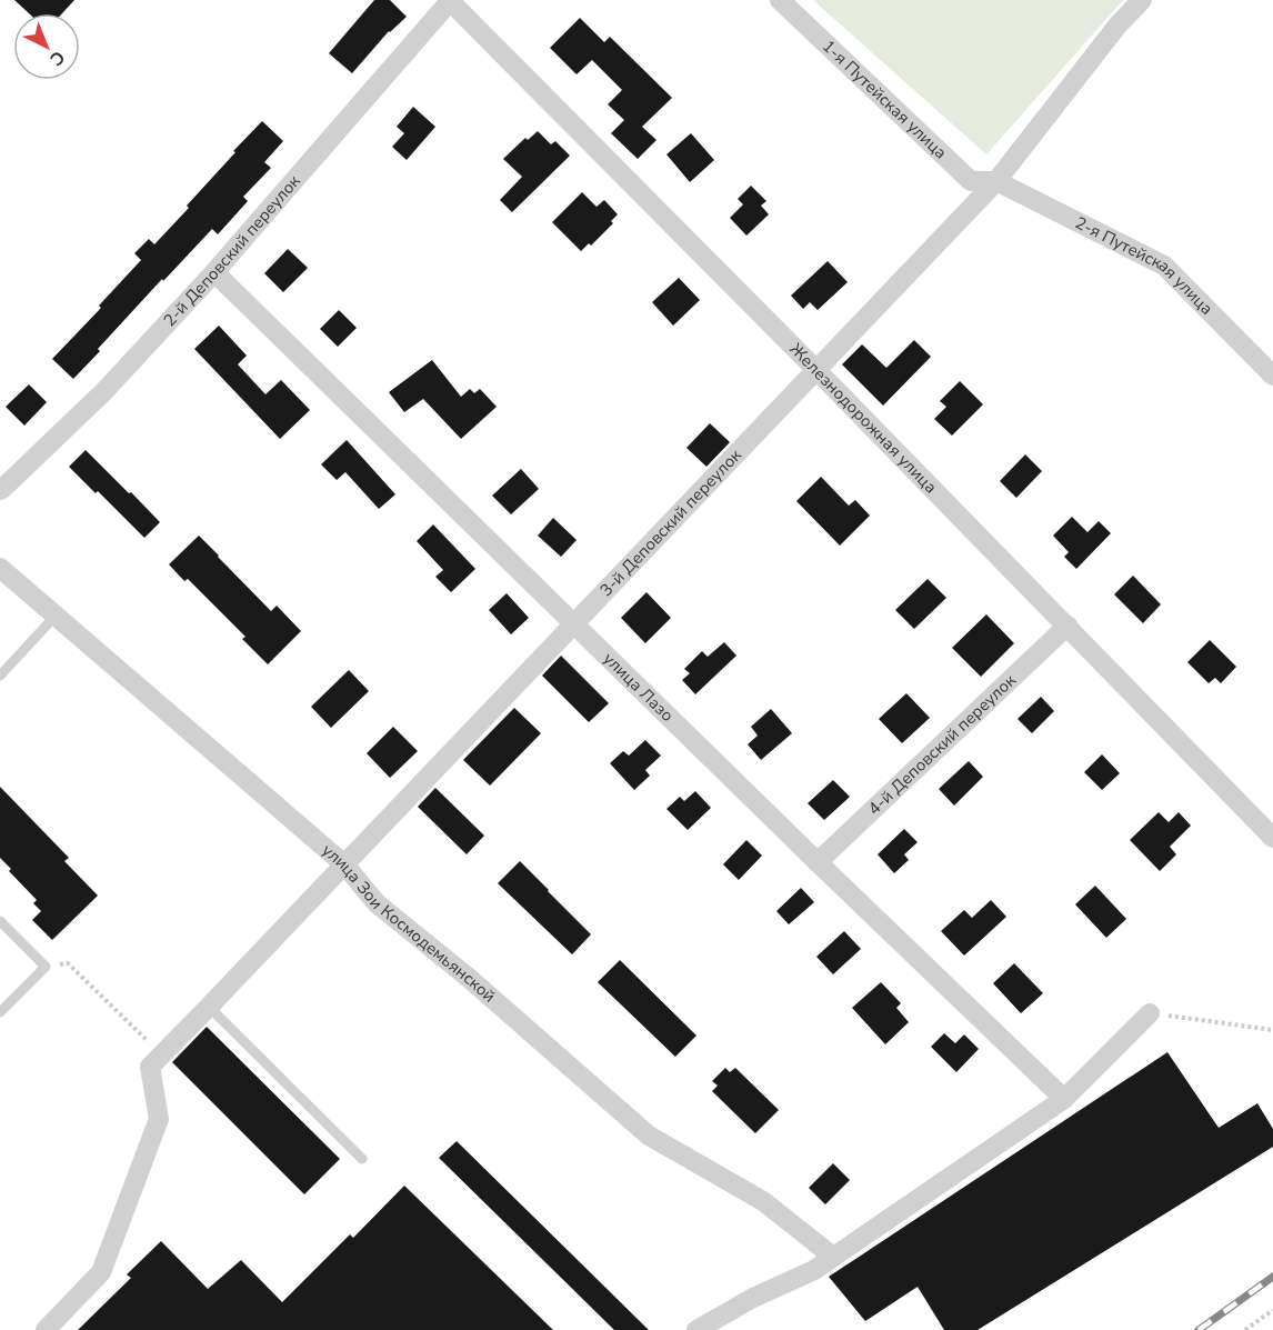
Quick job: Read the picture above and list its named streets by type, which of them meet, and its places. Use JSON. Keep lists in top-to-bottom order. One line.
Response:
{"streets":{"street":["1-я Путейская улица","2-й Деповский переулок","2-я Путейская улица","Железнодорожная улица","3-й Деповский переулок","улица Лазо","4-й Деповский переулок","улица Зои Космодемьянской"]},"crossings":[["1-я Путейская улица","2-я Путейская улица"],["1-я Путейская улица","3-й Деповский переулок"],["2-й Деповский переулок","Железнодорожная улица"],["2-й Деповский переулок","улица Лазо"],["2-я Путейская улица","3-й Деповский переулок"],["Железнодорожная улица","3-й Деповский переулок"],["Железнодорожная улица","4-й Деповский переулок"],["3-й Деповский переулок","улица Лазо"],["3-й Деповский переулок","улица Зои Космодемьянской"],["улица Лазо","4-й Деповский переулок"]],"north":"bottom right"}
